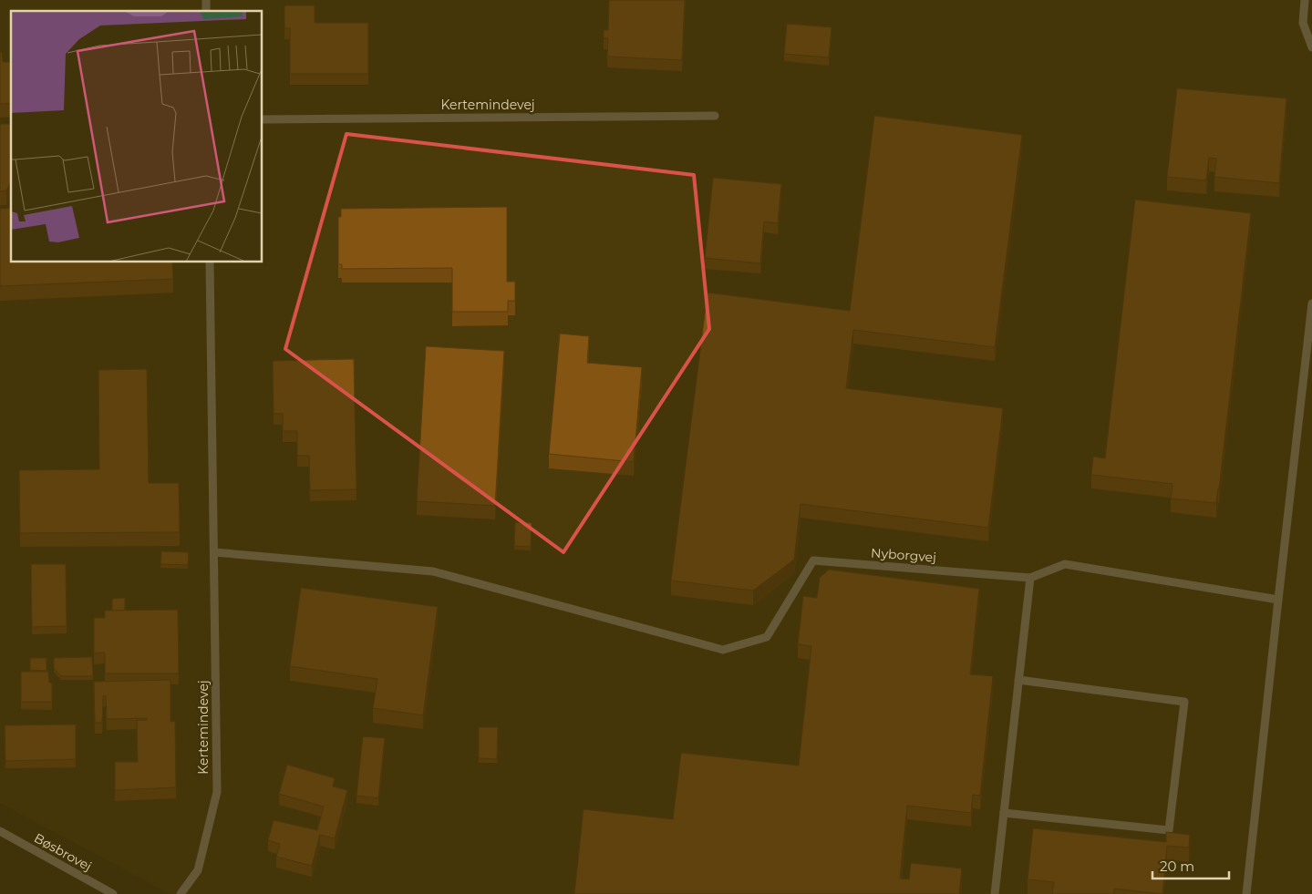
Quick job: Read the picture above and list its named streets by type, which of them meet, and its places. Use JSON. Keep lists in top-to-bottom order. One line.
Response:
{"streets":{"street":["Kertemindevej","Nyborgvej","Bøsbrovej"]},"crossings":[["Kertemindevej","Nyborgvej"]],"scale_bar":"20 m"}
